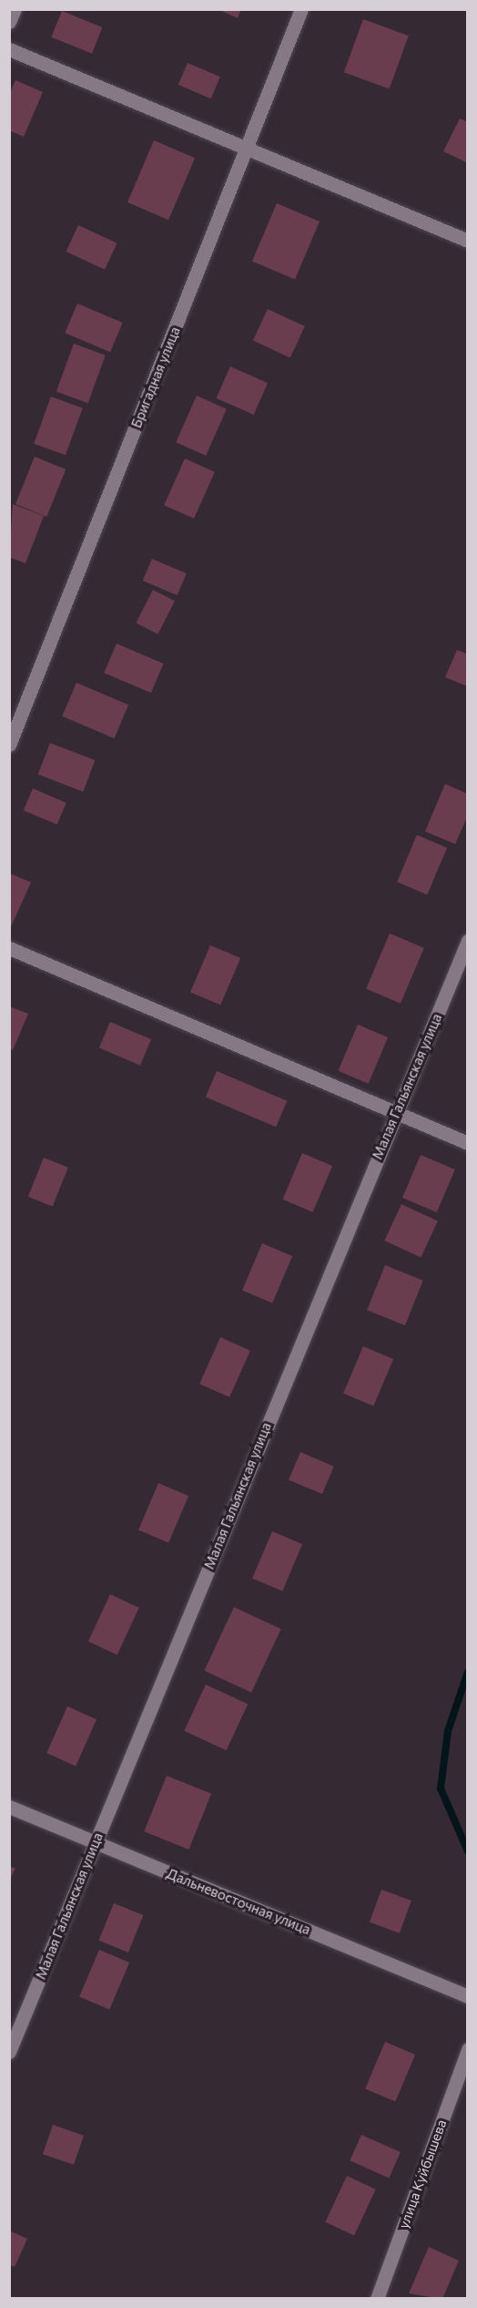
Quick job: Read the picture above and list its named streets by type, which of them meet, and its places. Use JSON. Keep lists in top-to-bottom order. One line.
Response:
{"streets":{"street":["Бригадная улица","Малая Гальянская улица","Дальневосточная улица","улица Куйбышева"]},"crossings":[["Малая Гальянская улица","Дальневосточная улица"]]}
